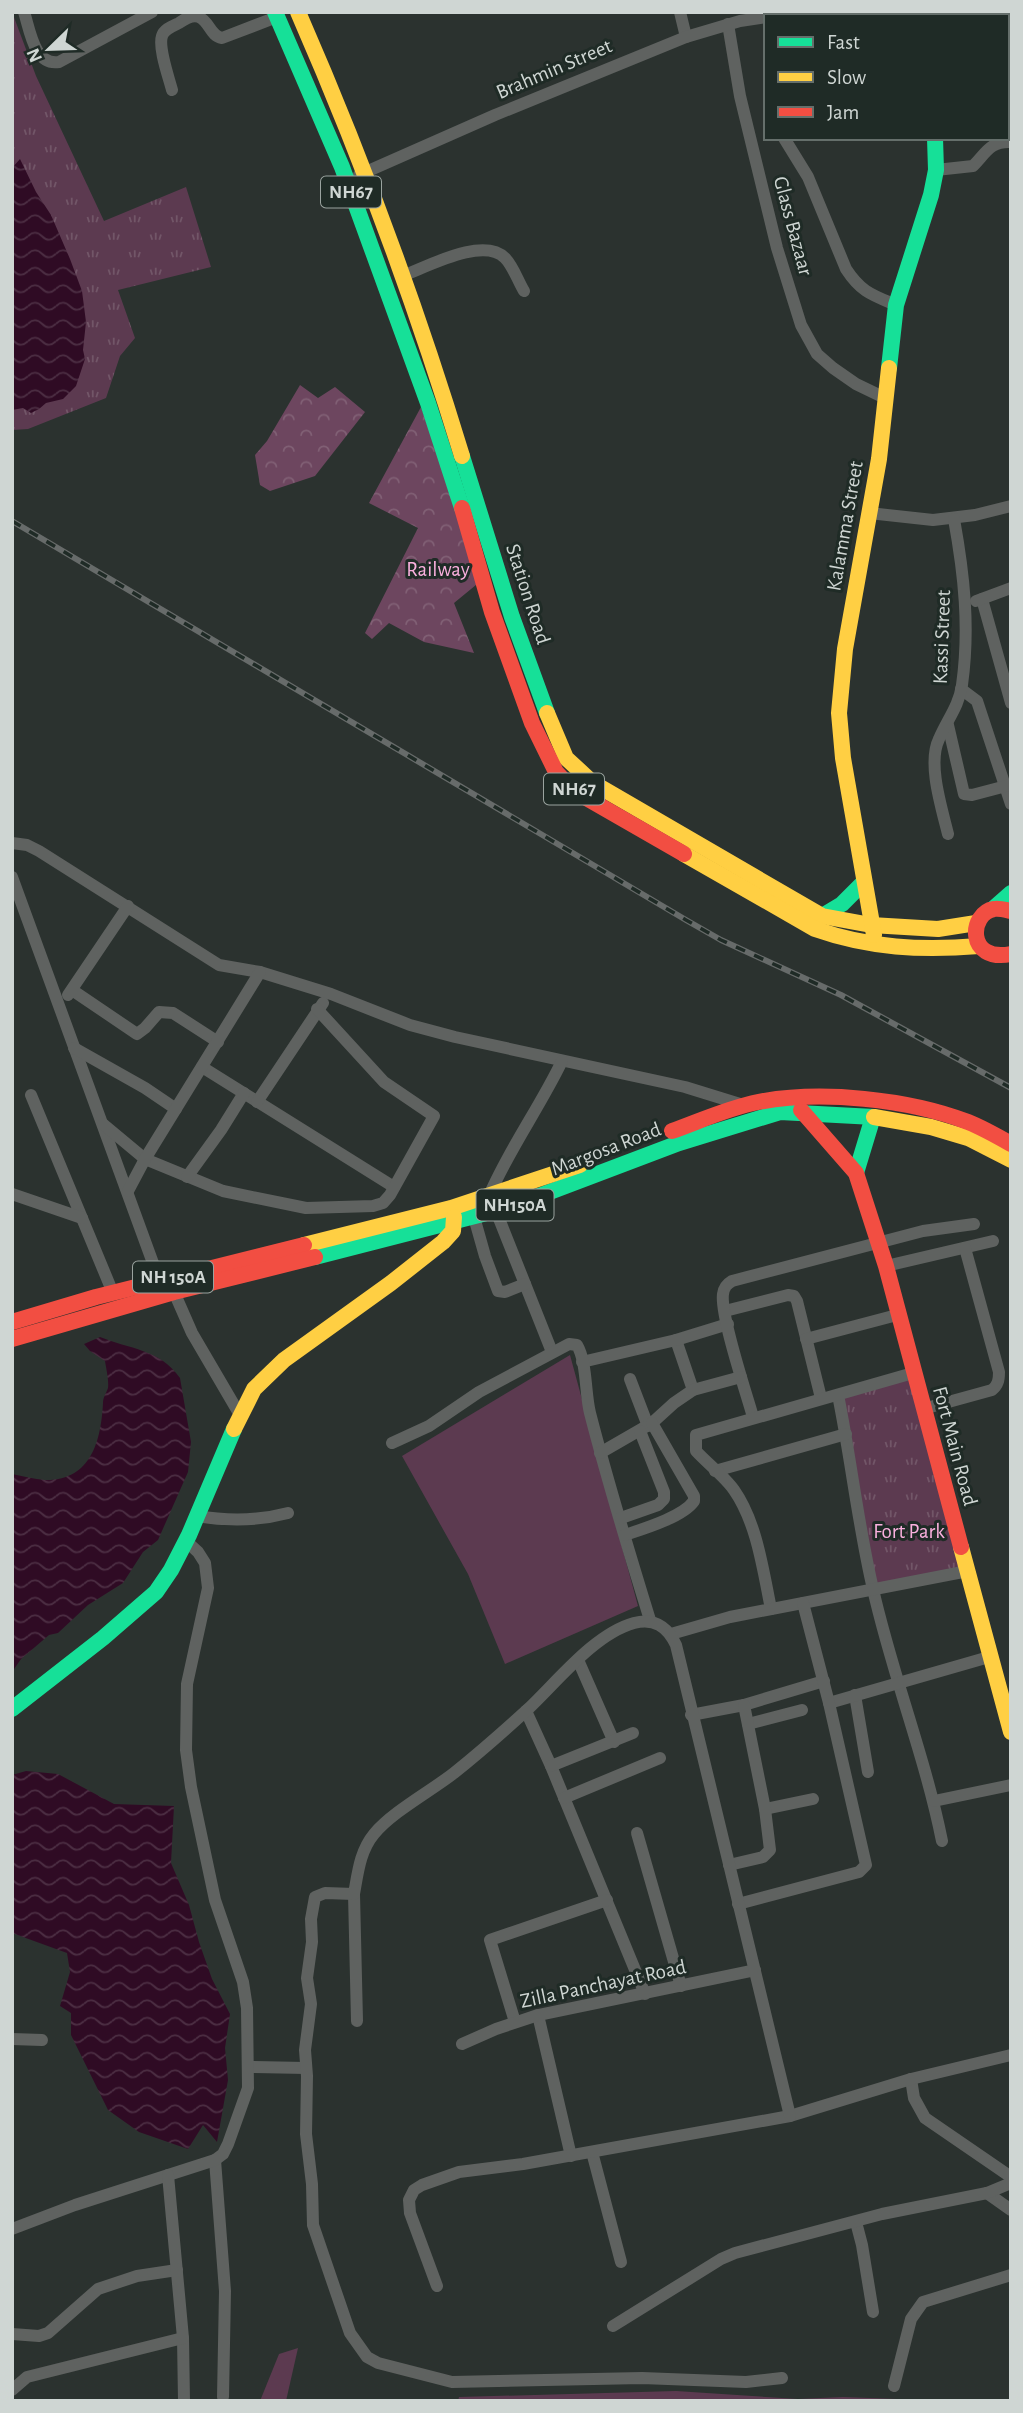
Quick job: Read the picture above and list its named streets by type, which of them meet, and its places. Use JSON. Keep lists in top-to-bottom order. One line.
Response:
{"streets":{"main road":["NH67","Kalamma Street","Station Road","Margosa Road","NH150A","NH 150A","Fort Main Road"],"street":["Brahmin Street","Glass Bazaar","Kassi Street","Zilla Panchayat Road"]},"crossings":[["Brahmin Street","NH67"],["Brahmin Street","Glass Bazaar"],["Brahmin Street","Station Road"],["NH67","Station Road"],["Glass Bazaar","Kalamma Street"],["Kalamma Street","Station Road"],["Margosa Road","Fort Main Road"]],"parks":["Railway","Fort Park"],"legend":["Fast","Slow","Jam"],"north":"bottom left"}
